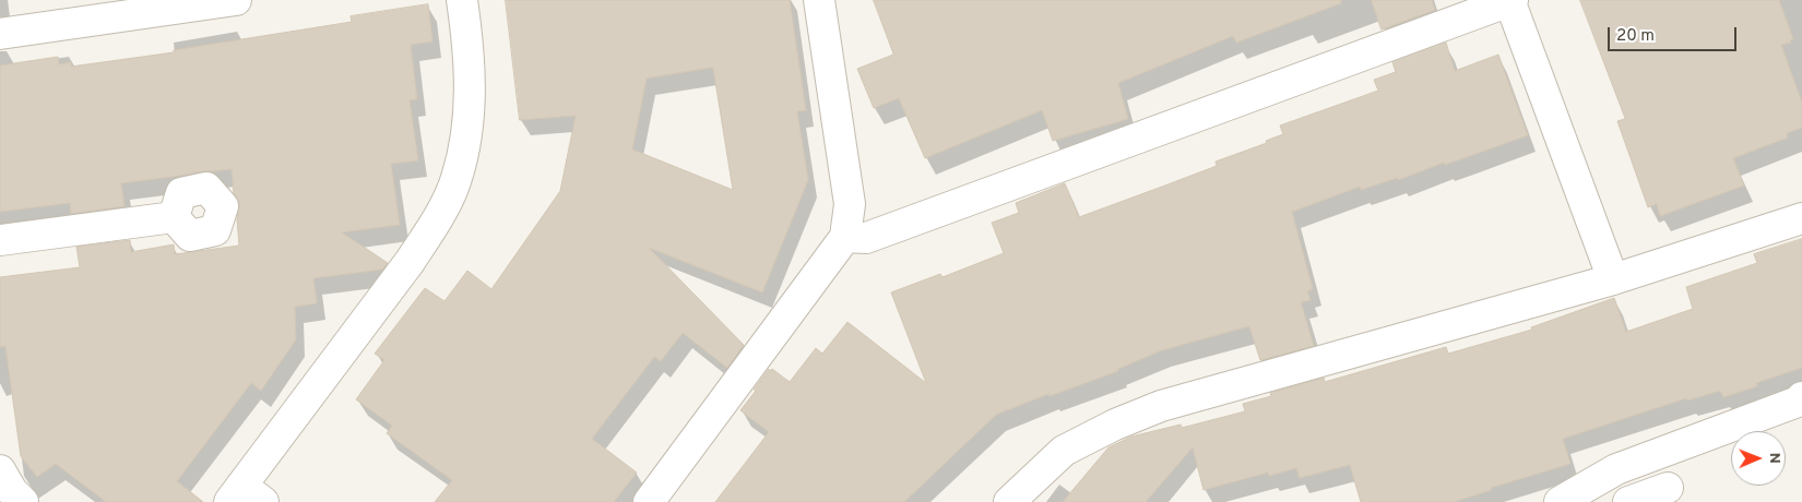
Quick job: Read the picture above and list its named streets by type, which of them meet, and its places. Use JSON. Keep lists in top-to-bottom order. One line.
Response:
{"scale_bar":"20 m","north":"right"}
